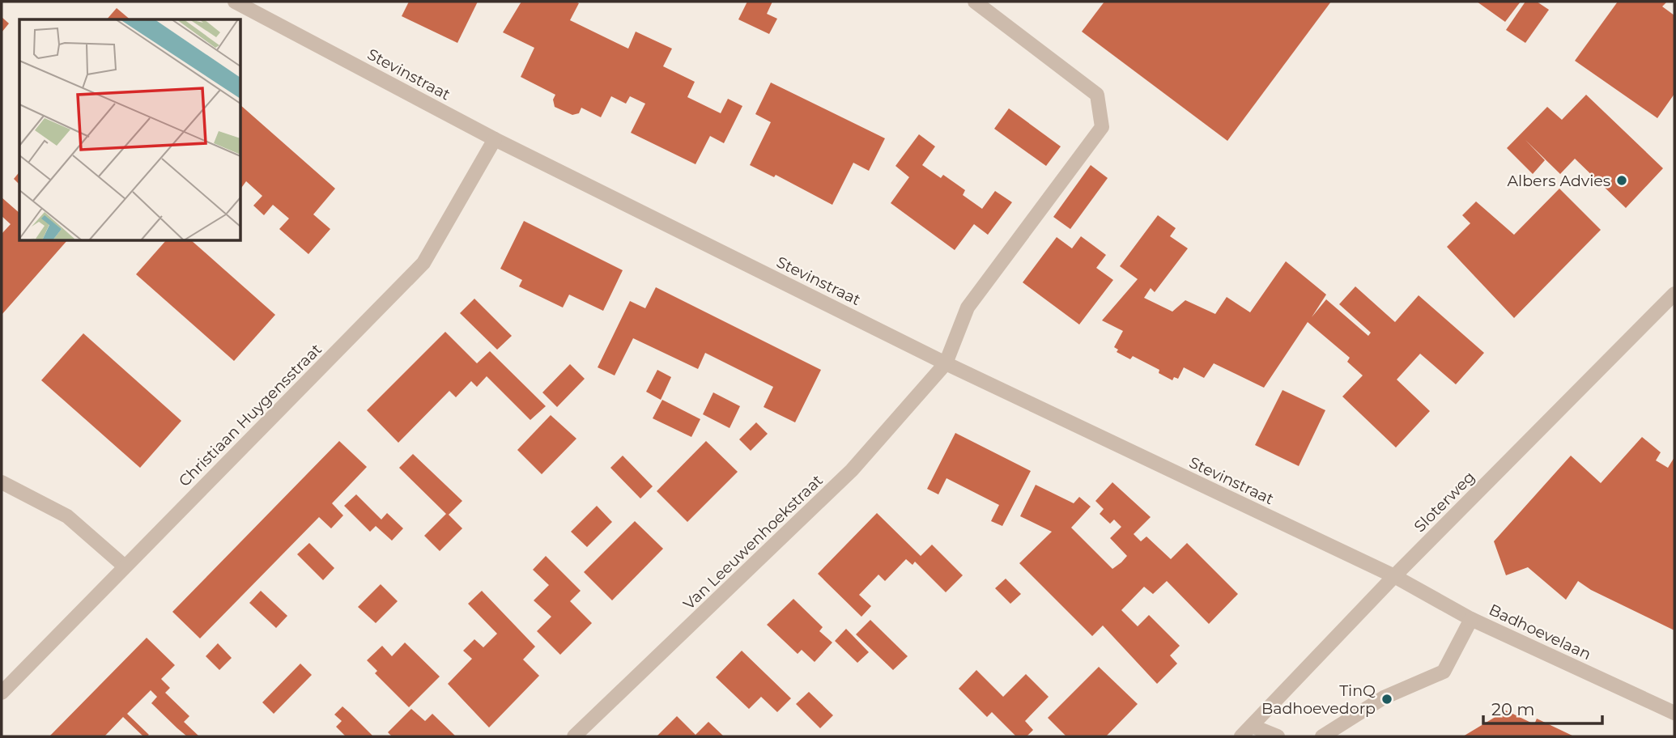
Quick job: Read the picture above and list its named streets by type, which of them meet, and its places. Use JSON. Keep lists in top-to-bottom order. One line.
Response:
{"streets":{"street":["Stevinstraat","Christiaan Huygensstraat","Sloterweg","Van Leeuwenhoekstraat","Badhoevelaan"]},"crossings":[["Stevinstraat","Christiaan Huygensstraat"],["Stevinstraat","Sloterweg"],["Stevinstraat","Van Leeuwenhoekstraat"],["Stevinstraat","Badhoevelaan"],["Sloterweg","Badhoevelaan"]],"places":["Albers Advies","TinQ Badhoevedorp"],"scale_bar":"20 m"}
